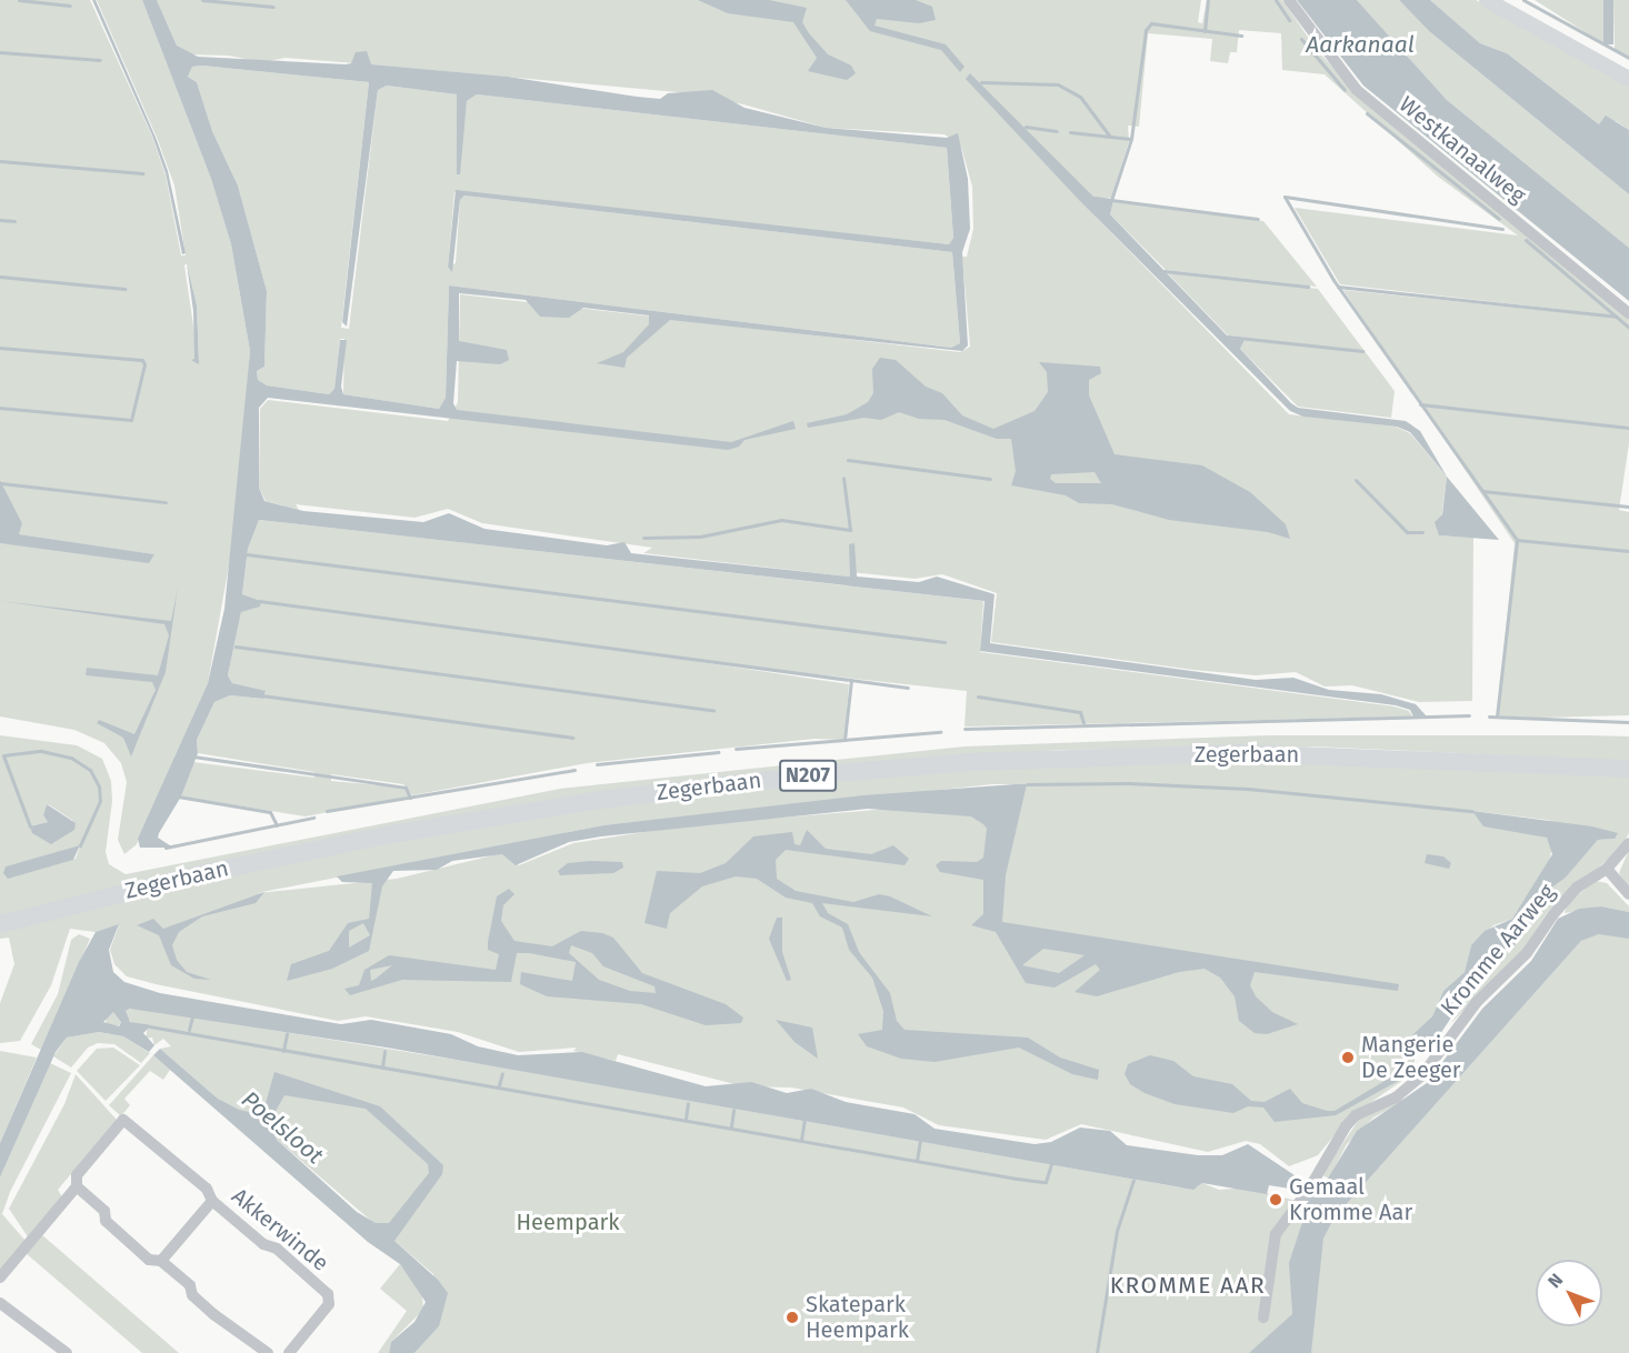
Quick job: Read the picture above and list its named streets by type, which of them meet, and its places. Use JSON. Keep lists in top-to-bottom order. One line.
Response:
{"streets":{"main road":["Zegerbaan","N207"],"street":["Westkanaalweg","Kromme Aarweg","Akkerwinde"]},"districts":["KROMME AAR"],"water":["Aarkanaal","Poelsloot"],"parks":["Heempark"],"places":["Mangerie De Zeeger","Gemaal Kromme Aar","Skatepark Heempark"],"north":"top left"}
